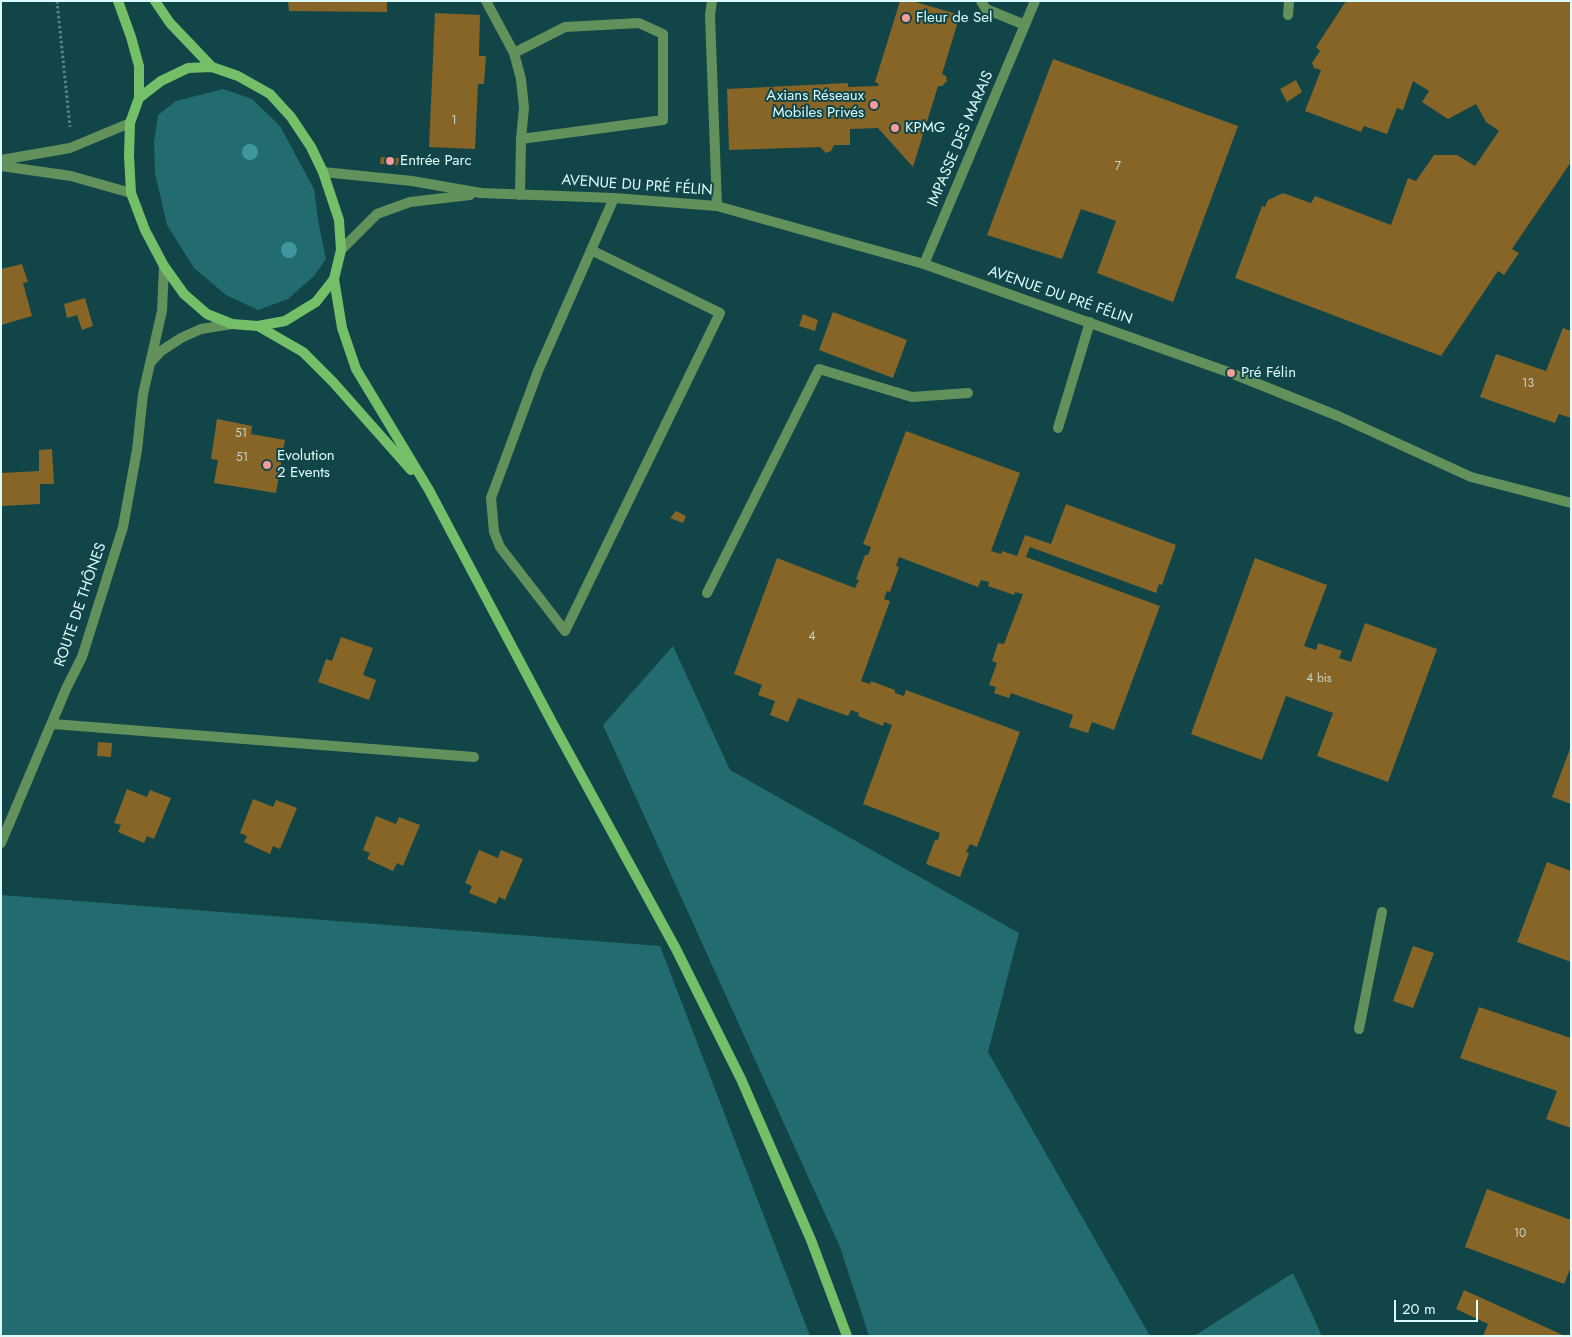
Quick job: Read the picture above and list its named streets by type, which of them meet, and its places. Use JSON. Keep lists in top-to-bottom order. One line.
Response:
{"streets":{"street":["IMPASSE DES MARAIS","AVENUE DU PRÉ FÉLIN","ROUTE DE THÔNES"]},"crossings":[["IMPASSE DES MARAIS","AVENUE DU PRÉ FÉLIN"]],"places":["Fleur de Sel","Axians Réseaux Mobiles Privés","KPMG","Entrée Parc","Pré Félin","Evolution 2 Events"],"house_numbers":["1","7","13","51","51","4","4 bis","10"],"scale_bar":"20 m"}
